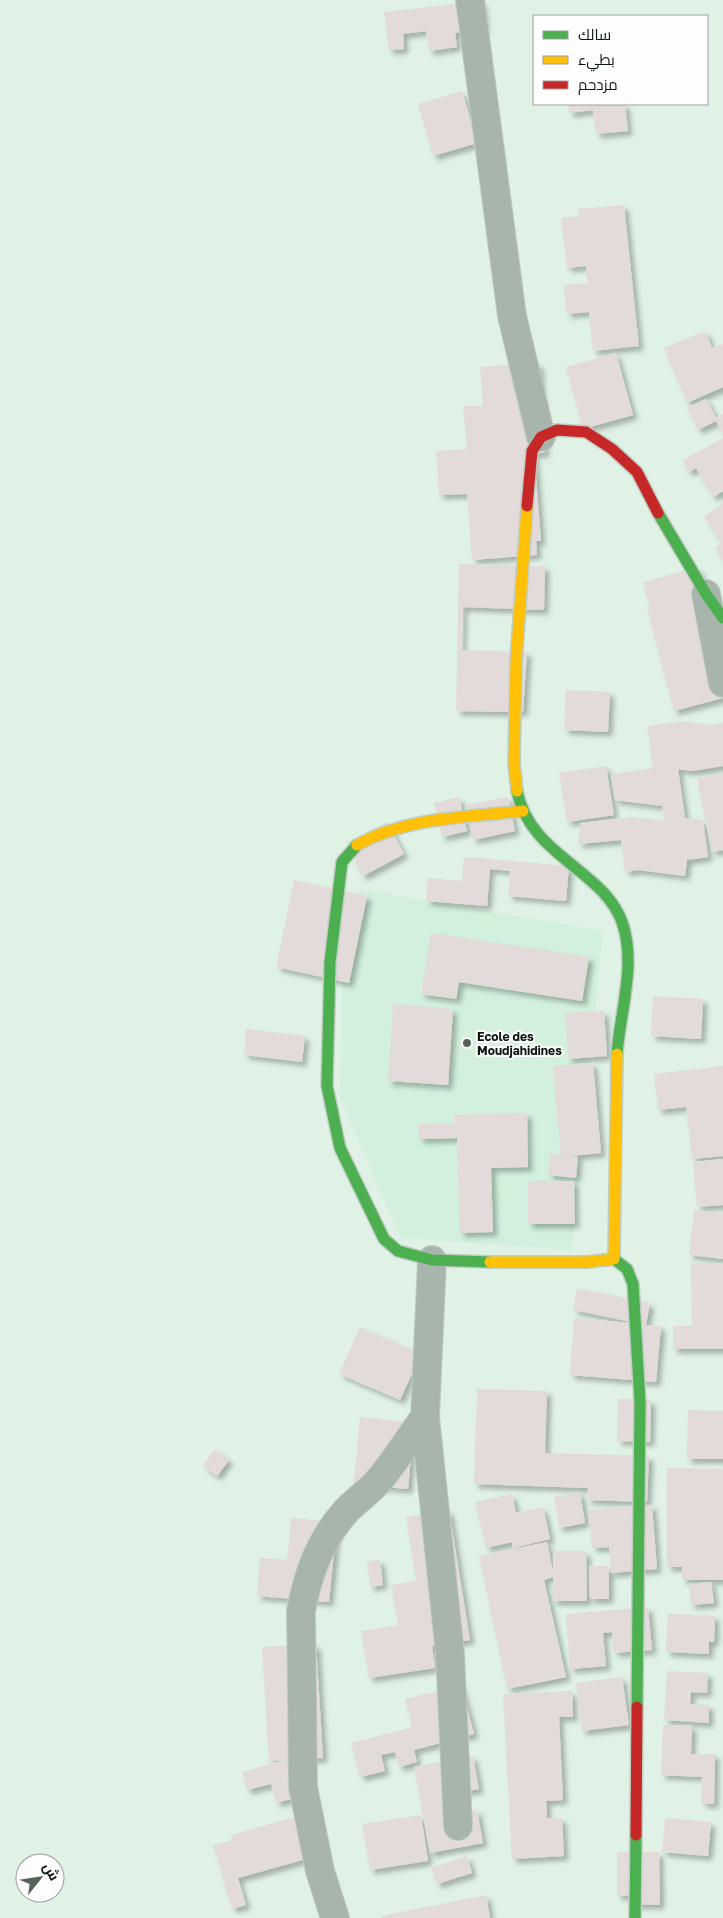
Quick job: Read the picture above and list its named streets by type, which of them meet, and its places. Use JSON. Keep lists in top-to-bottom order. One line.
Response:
{"places":["Ecole des Moudjahidines"],"legend":["سالك","بطيء","مزدحم"],"north":"top right"}
